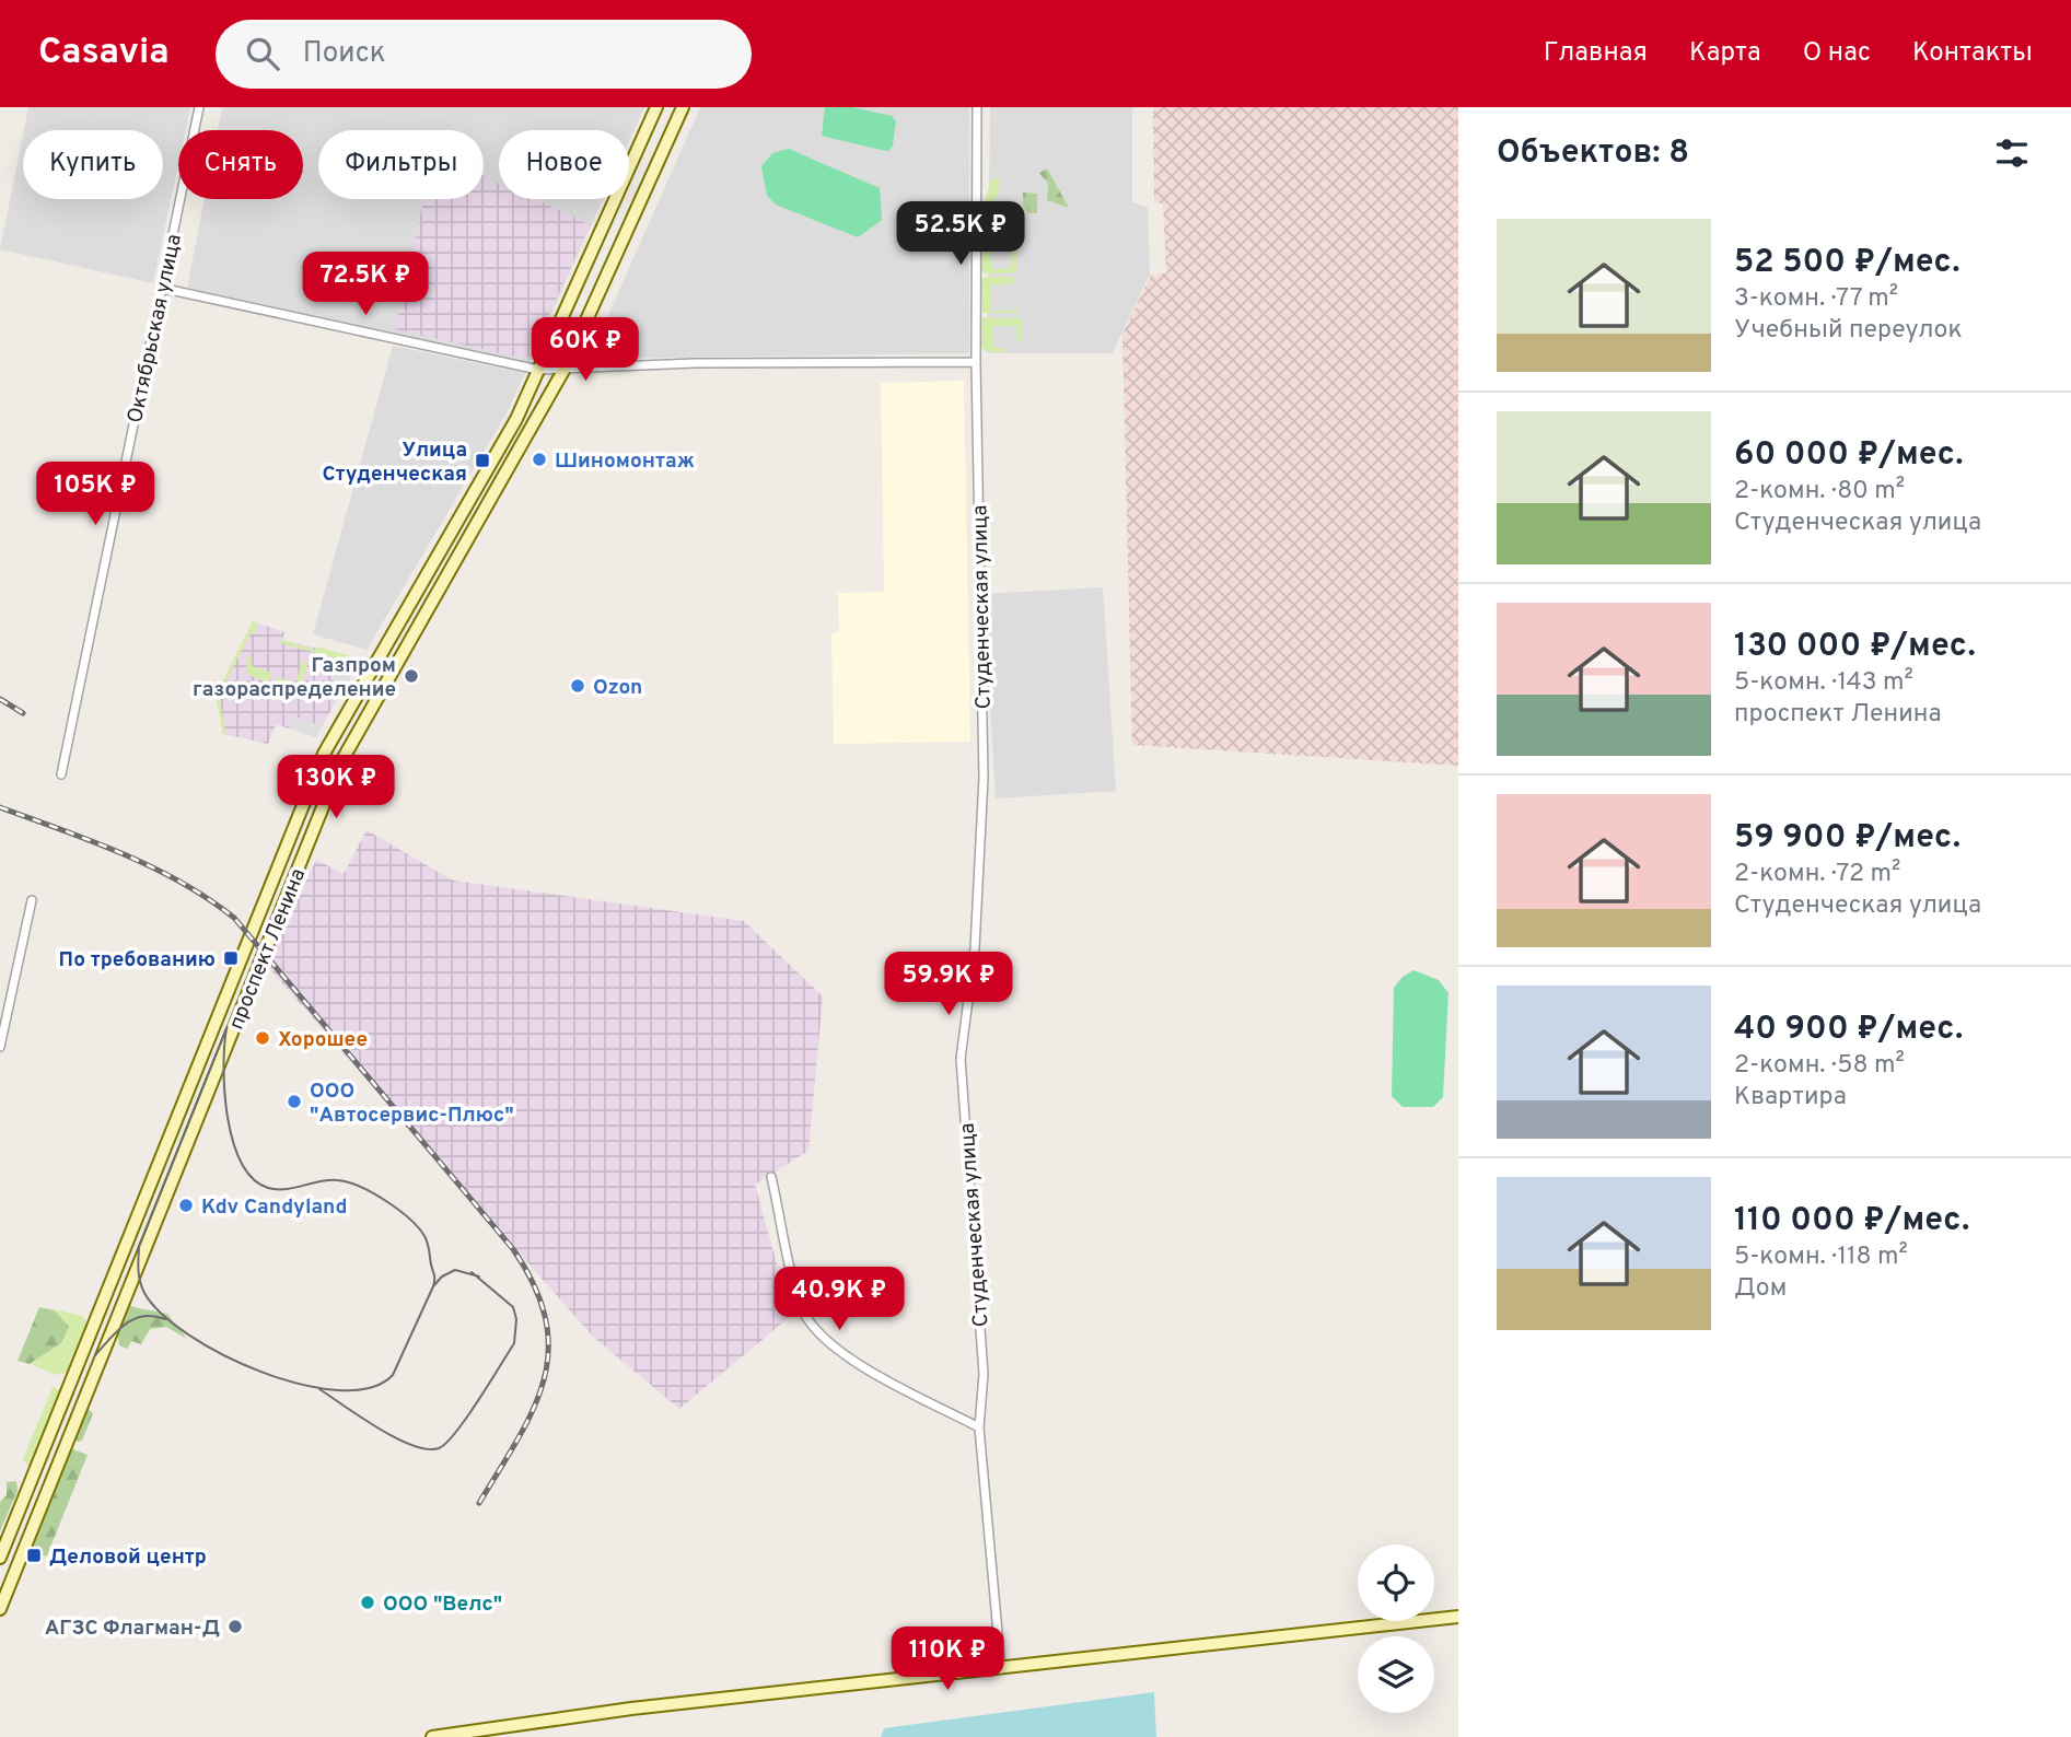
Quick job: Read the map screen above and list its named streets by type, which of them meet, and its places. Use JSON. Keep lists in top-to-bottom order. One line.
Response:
{"streets":{"main road":["проспект Ленина"],"street":["Октябрьская улица","Студенческая улица"]},"places":{"other":["Шиномонтаж","Газпром газораспределение","Ozon","Хорошее","ООО \"Автосервис-Плюс\"","Kdv Candyland","ООО \"Велс\"","АГЗС Флагман-Д"],"transit":["Улица Студенческая","По требованию","Деловой центр"]},"page":{"header":"Casavia","search":"Поиск","nav":["Главная","Карта","О нас","Контакты"],"heading":"Объектов: 8","chip":["Купить","Снять","Фильтры","Новое"],"list":[{"name":"52 500 ₽/мес.","note":"3-комн. · 77 m² · Учебный переулок"},{"name":"60 000 ₽/мес.","note":"2-комн. · 80 m² · Студенческая улица"},{"name":"130 000 ₽/мес.","note":"5-комн. · 143 m² · проспект Ленина"},{"name":"59 900 ₽/мес.","note":"2-комн. · 72 m² · Студенческая улица"},{"name":"40 900 ₽/мес.","note":"2-комн. · 58 m² · Квартира"},{"name":"110 000 ₽/мес.","note":"5-комн. · 118 m² · Дом"}],"price":["52.5K ₽","72.5K ₽","60K ₽","105K ₽","130K ₽","59.9K ₽","40.9K ₽","110K ₽"]}}
